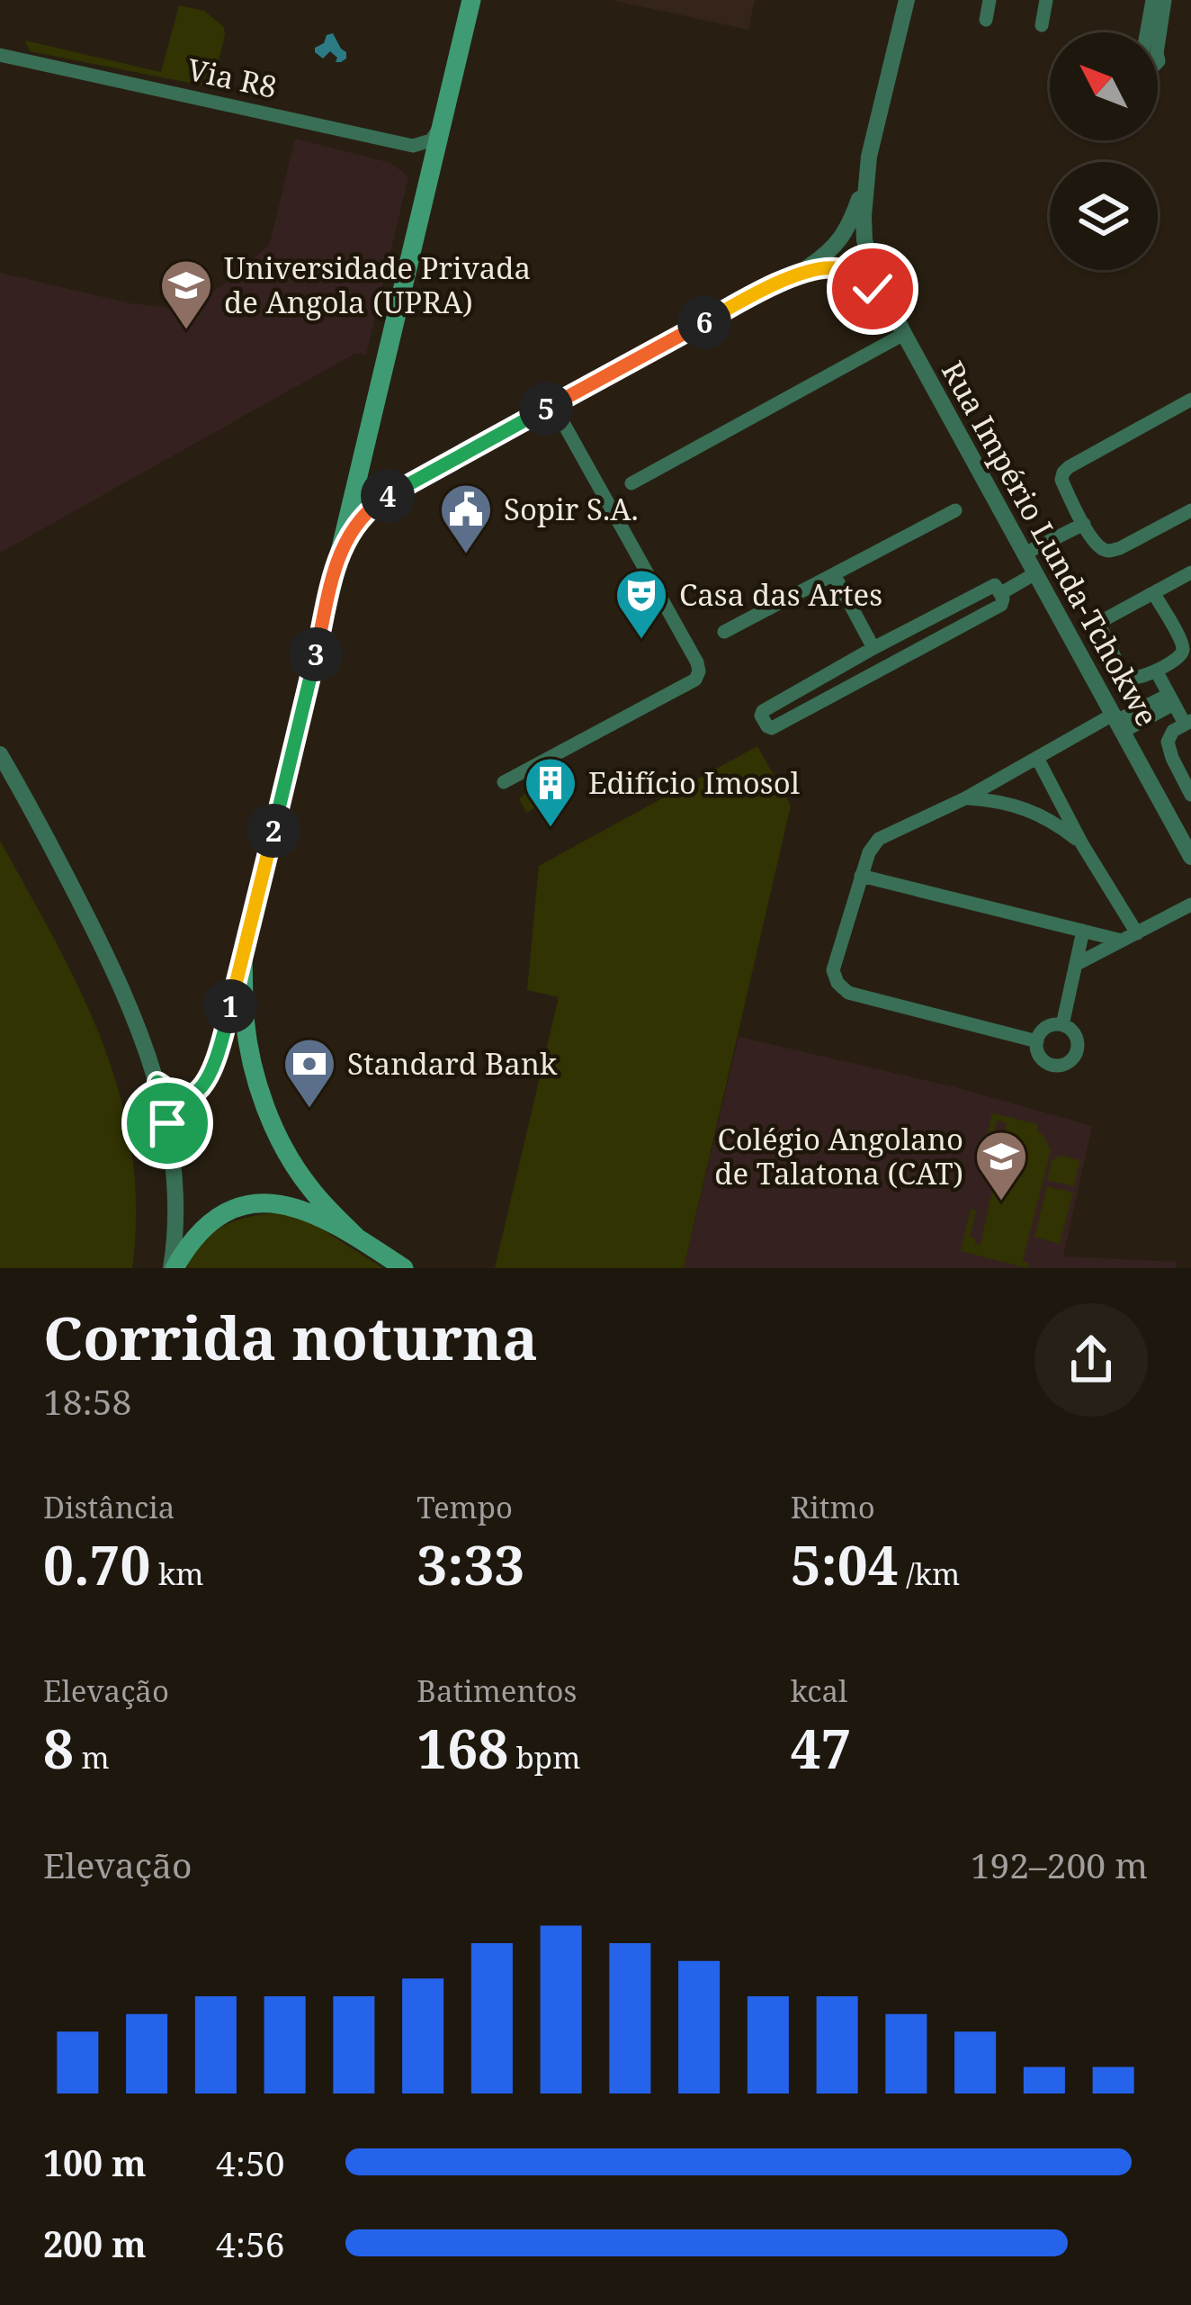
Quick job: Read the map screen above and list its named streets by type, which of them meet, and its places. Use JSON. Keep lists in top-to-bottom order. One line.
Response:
{"streets":{"street":["Via R8","Rua Império Lunda-Tchokwe"]},"places":{"school or university":["Universidade Privada de Angola (UPRA)","Colégio Angolano de Talatona (CAT)"],"public building":["Sopir S.A."],"theatre":["Casa das Artes"],"building":["Edifício Imosol"],"bank":["Standard Bank"]},"north":"top left","page":{"pins":["6","5","4","3","2","1"],"heading":["Corrida noturna","18:58"],"stats":[["Distância","0.70 km"],["Tempo","3:33"],["Ritmo","5:04 /km"],["Elevação","8 m"],["Batimentos","168 bpm"],["kcal","47"]],"chart":["Elevação","192–200 m"],"list":[{"name":"100 m","note":"4:50"},{"name":"200 m","note":"4:56"}]}}
